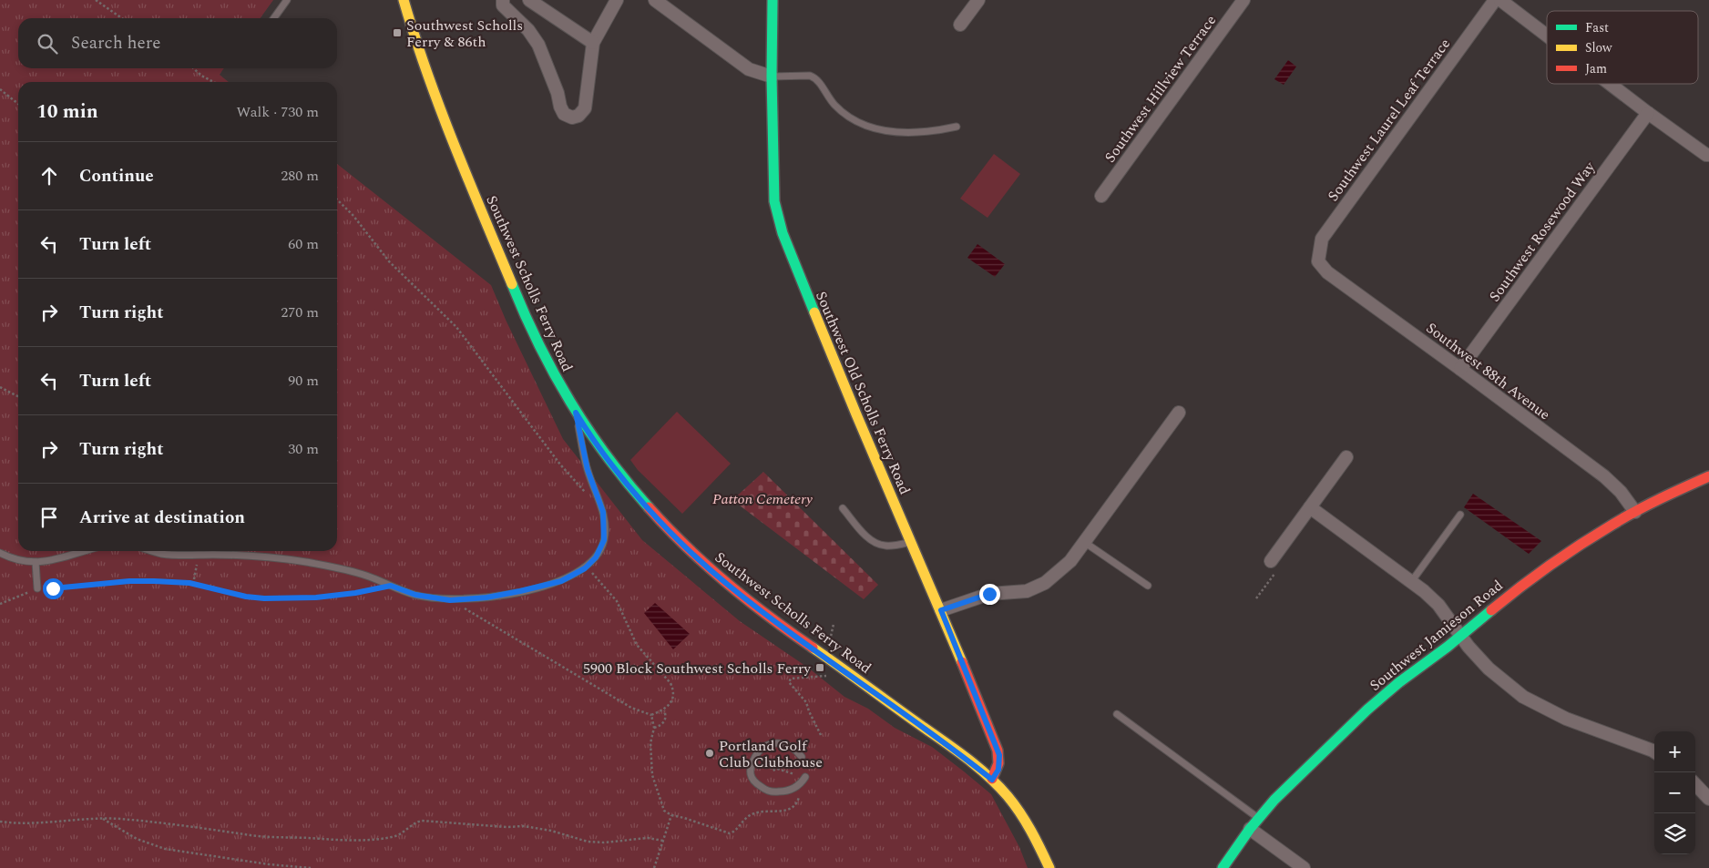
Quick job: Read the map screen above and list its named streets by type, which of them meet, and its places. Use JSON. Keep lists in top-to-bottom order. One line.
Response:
{"streets":{"street":["Southwest Hillview Terrace","Southwest Laurel Leaf Terrace","Southwest Rosewood Way","Southwest Scholls Ferry Road","Southwest 88th Avenue","Southwest Old Scholls Ferry Road","Southwest Jamieson Road"]},"crossings":[["Southwest Laurel Leaf Terrace","Southwest 88th Avenue"],["Southwest Rosewood Way","Southwest 88th Avenue"],["Southwest Scholls Ferry Road","Southwest Old Scholls Ferry Road"],["Southwest 88th Avenue","Southwest Jamieson Road"]],"parks":["Patton Cemetery"],"places":{"transit":["Southwest Scholls Ferry & 86th","5900 Block Southwest Scholls Ferry"],"other":["Portland Golf Club Clubhouse"]},"legend":["Fast","Slow","Jam"],"page":{"search":"Search here","heading":["10 min","Walk · 730 m"],"list":[["Continue","280 m"],["Turn left","60 m"],["Turn right","270 m"],["Turn left","90 m"],["Turn right","30 m"],"Arrive at destination"],"map_buttons":["+","−"]}}
